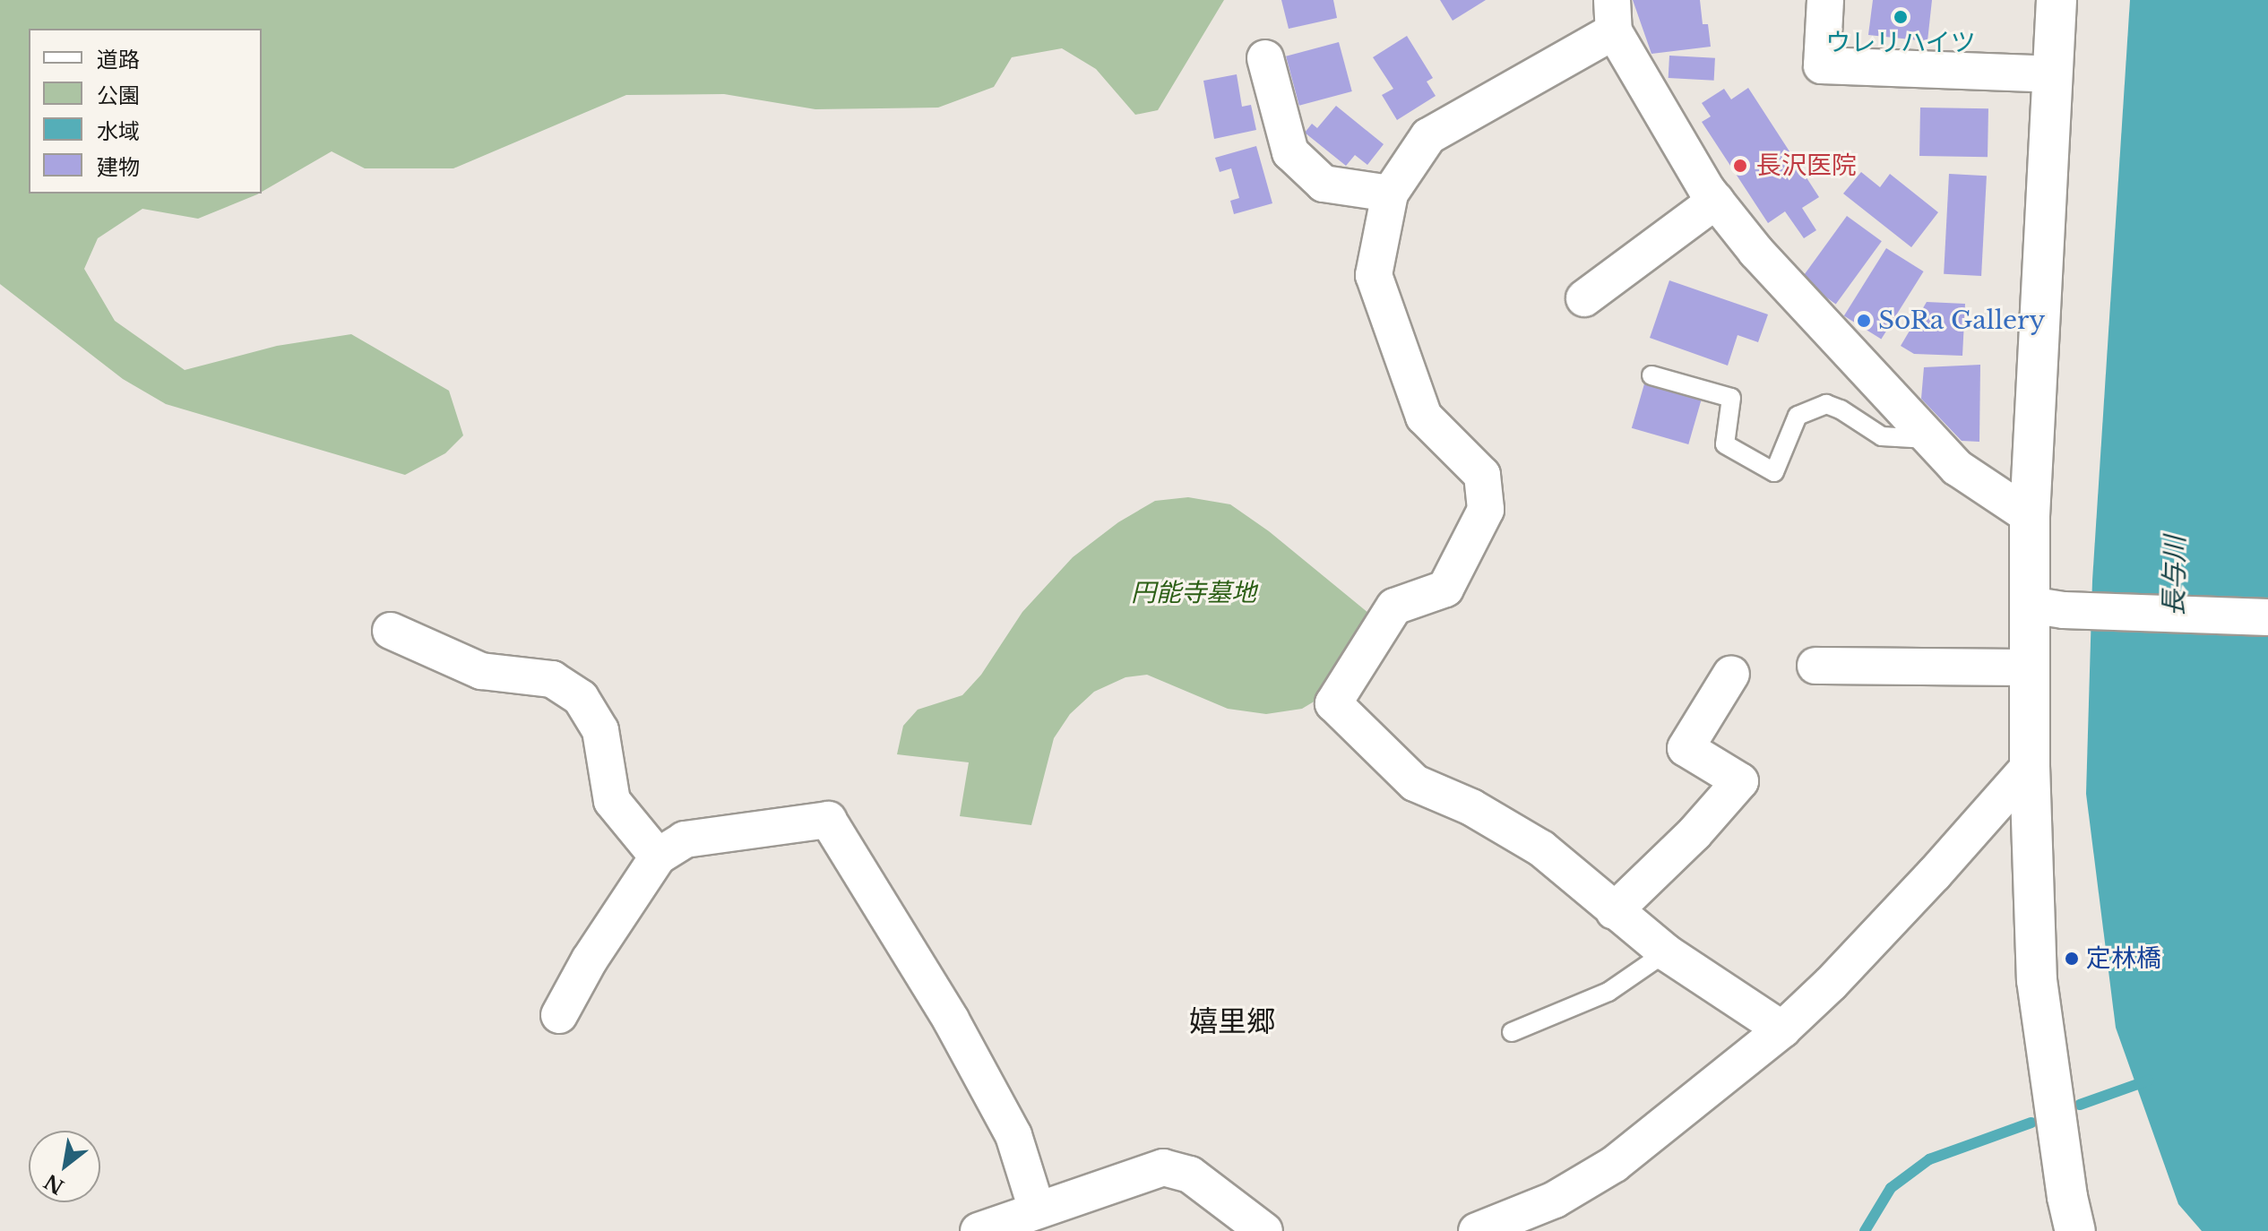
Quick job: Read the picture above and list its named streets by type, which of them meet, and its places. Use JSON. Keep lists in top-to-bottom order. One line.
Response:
{"districts":["嬉里郷"],"water":["長与川"],"parks":["円能寺墓地"],"places":["ウレリハイツ","長沢医院","SoRa Gallery","定林橋"],"legend":["道路","公園","水域","建物"],"north":"bottom left"}
